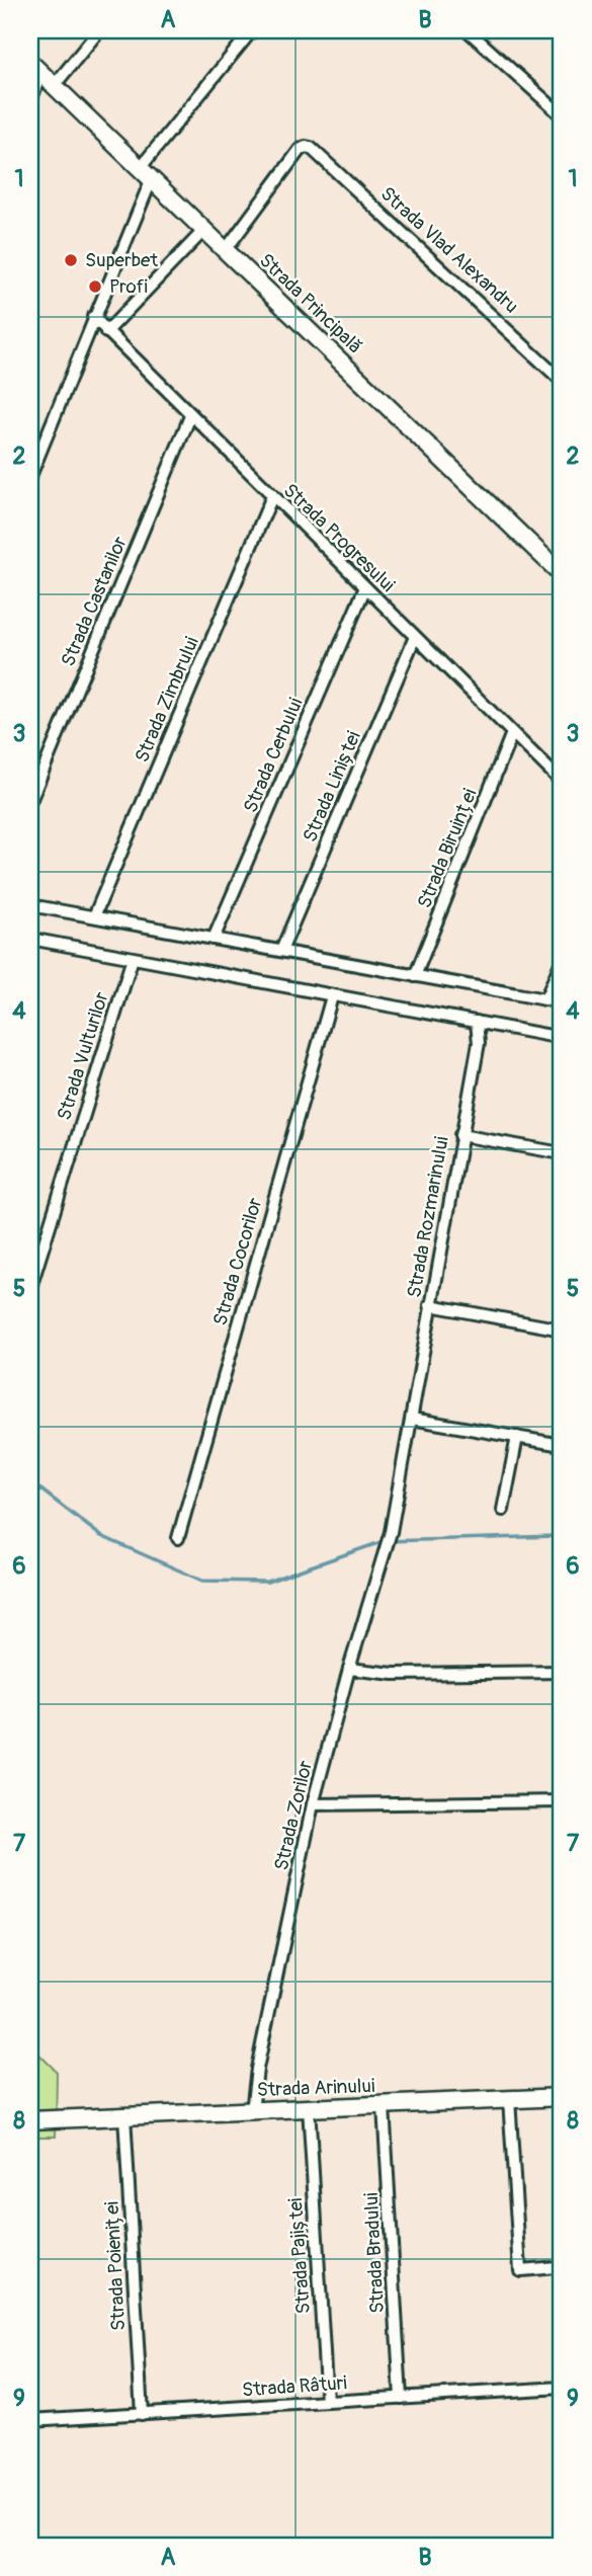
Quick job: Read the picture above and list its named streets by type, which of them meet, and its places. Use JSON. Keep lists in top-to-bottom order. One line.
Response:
{"streets":{"main road":["Strada Principală","Strada Arinului"],"street":["Strada Vlad Alexandru","Strada Progresului","Strada Castanilor","Strada Zimbrului","Strada Cerbului","Strada Liniștei","Strada Biruinței","Strada Vulturilor","Strada Rozmarinului","Strada Cocorilor","Strada Zorilor","Strada Bradului","Strada Pajiștei","Strada Poieniței","Strada Râturi"]},"crossings":[["Strada Vlad Alexandru","Strada Principală"],["Strada Progresului","Strada Castanilor"],["Strada Progresului","Strada Zimbrului"],["Strada Progresului","Strada Cerbului"],["Strada Progresului","Strada Liniștei"],["Strada Progresului","Strada Biruinței"],["Strada Rozmarinului","Strada Zorilor"],["Strada Zorilor","Strada Arinului"],["Strada Arinului","Strada Bradului"],["Strada Arinului","Strada Pajiștei"],["Strada Arinului","Strada Poieniței"],["Strada Bradului","Strada Râturi"],["Strada Pajiștei","Strada Râturi"],["Strada Poieniței","Strada Râturi"]],"places":["Superbet","Profi"],"grid":{"columns":["A","B"],"rows":["1","2","3","4","5","6","7","8","9"]}}
